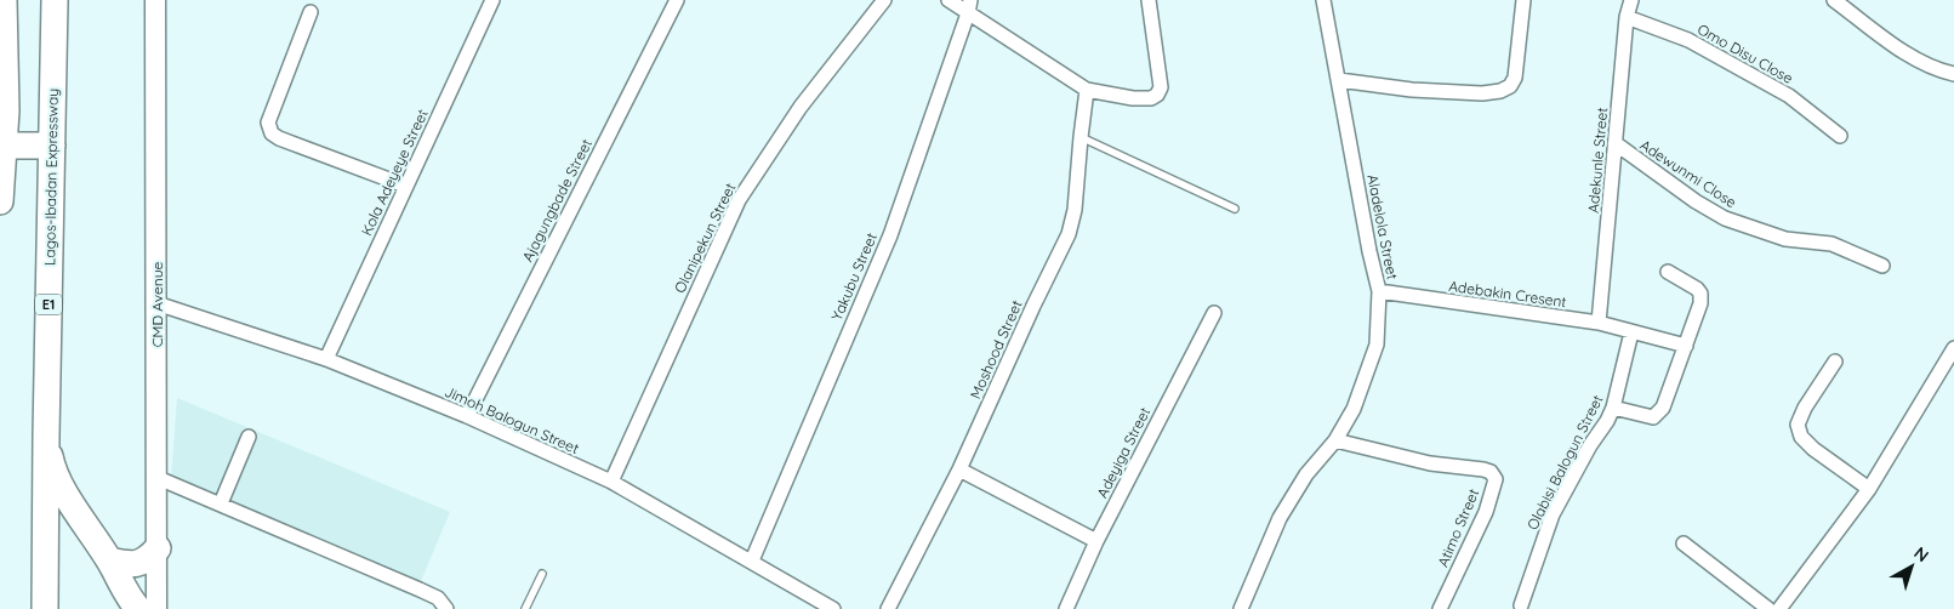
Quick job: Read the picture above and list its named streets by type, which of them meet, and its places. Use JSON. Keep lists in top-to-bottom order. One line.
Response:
{"streets":{"highway":["Lagos-Ibadan Expressway","E1"],"street":["Omo Disu Close","Adekunle Street","Kola Adeyeye Street","Adewunmi Close","Ajagungbade Street","Aladelola Street","Olanipekun Street","Yakubu Street","Adebakin Cresent","CMD Avenue","Moshood Street","Jimoh Balogun Street","Adeyiga Street","Olabisi Balogun Street","Atimo Street"]},"crossings":[["Omo Disu Close","Adekunle Street"],["Adekunle Street","Adewunmi Close"],["Adekunle Street","Adebakin Cresent"],["Kola Adeyeye Street","Jimoh Balogun Street"],["Ajagungbade Street","Jimoh Balogun Street"],["Aladelola Street","Adebakin Cresent"],["Aladelola Street","Atimo Street"],["Olanipekun Street","Jimoh Balogun Street"],["Yakubu Street","Jimoh Balogun Street"],["Adebakin Cresent","Olabisi Balogun Street"],["CMD Avenue","Jimoh Balogun Street"]],"north":"top right"}
